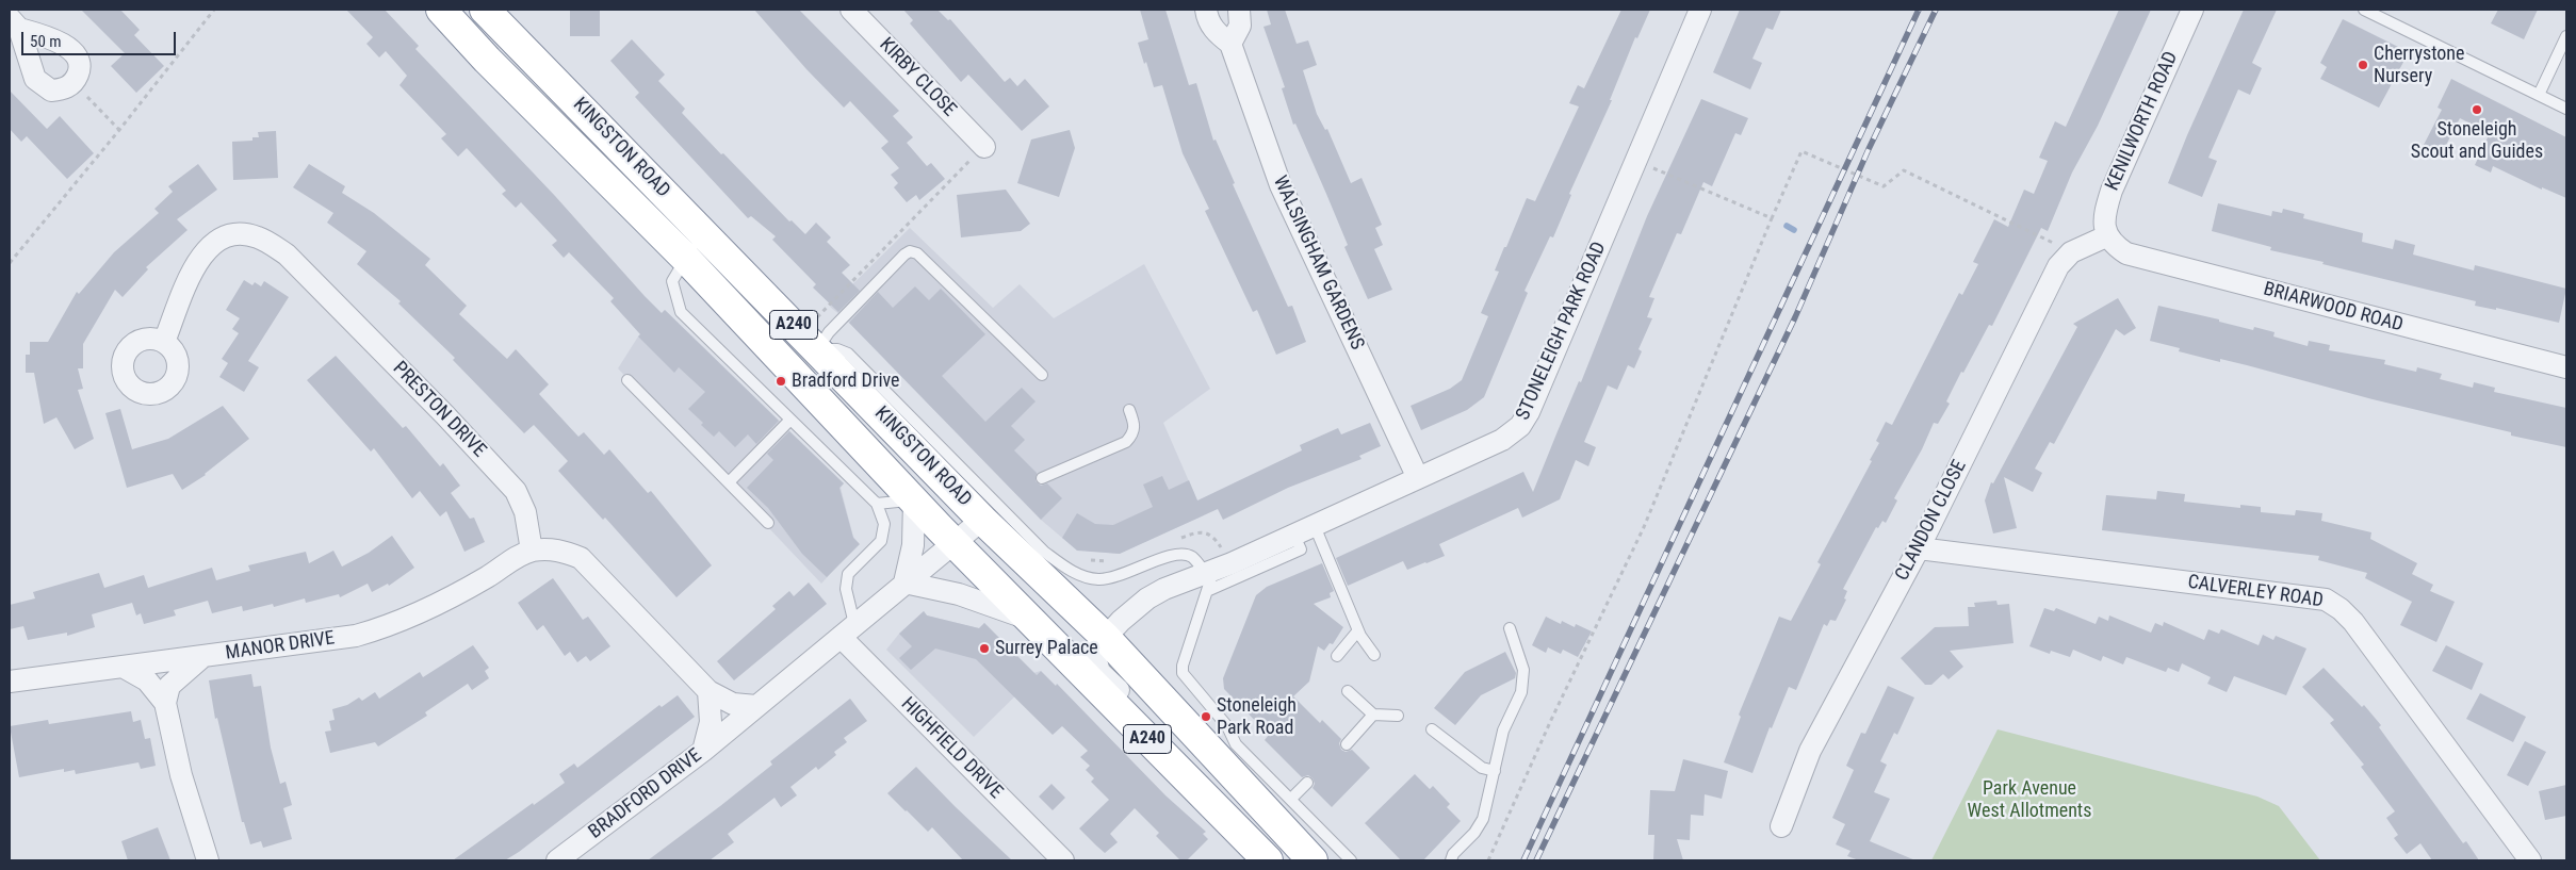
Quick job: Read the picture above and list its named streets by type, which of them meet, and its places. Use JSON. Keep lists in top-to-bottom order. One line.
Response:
{"streets":{"highway":["KINGSTON ROAD","A240"],"street":["KIRBY CLOSE","KENILWORTH ROAD","WALSINGHAM GARDENS","BRIARWOOD ROAD","STONELEIGH PARK ROAD","PRESTON DRIVE","CLANDON CLOSE","CALVERLEY ROAD","MANOR DRIVE","HIGHFIELD DRIVE","BRADFORD DRIVE"]},"crossings":[["KENILWORTH ROAD","BRIARWOOD ROAD"],["KENILWORTH ROAD","CLANDON CLOSE"],["KINGSTON ROAD","STONELEIGH PARK ROAD"],["KINGSTON ROAD","BRADFORD DRIVE"],["WALSINGHAM GARDENS","STONELEIGH PARK ROAD"],["BRIARWOOD ROAD","CLANDON CLOSE"],["PRESTON DRIVE","MANOR DRIVE"],["CLANDON CLOSE","CALVERLEY ROAD"],["HIGHFIELD DRIVE","BRADFORD DRIVE"]],"parks":["Park Avenue West Allotments"],"places":["Cherrystone Nursery","Stoneleigh Scout and Guides","Bradford Drive","Surrey Palace","Stoneleigh Park Road"],"scale_bar":"50 m"}
